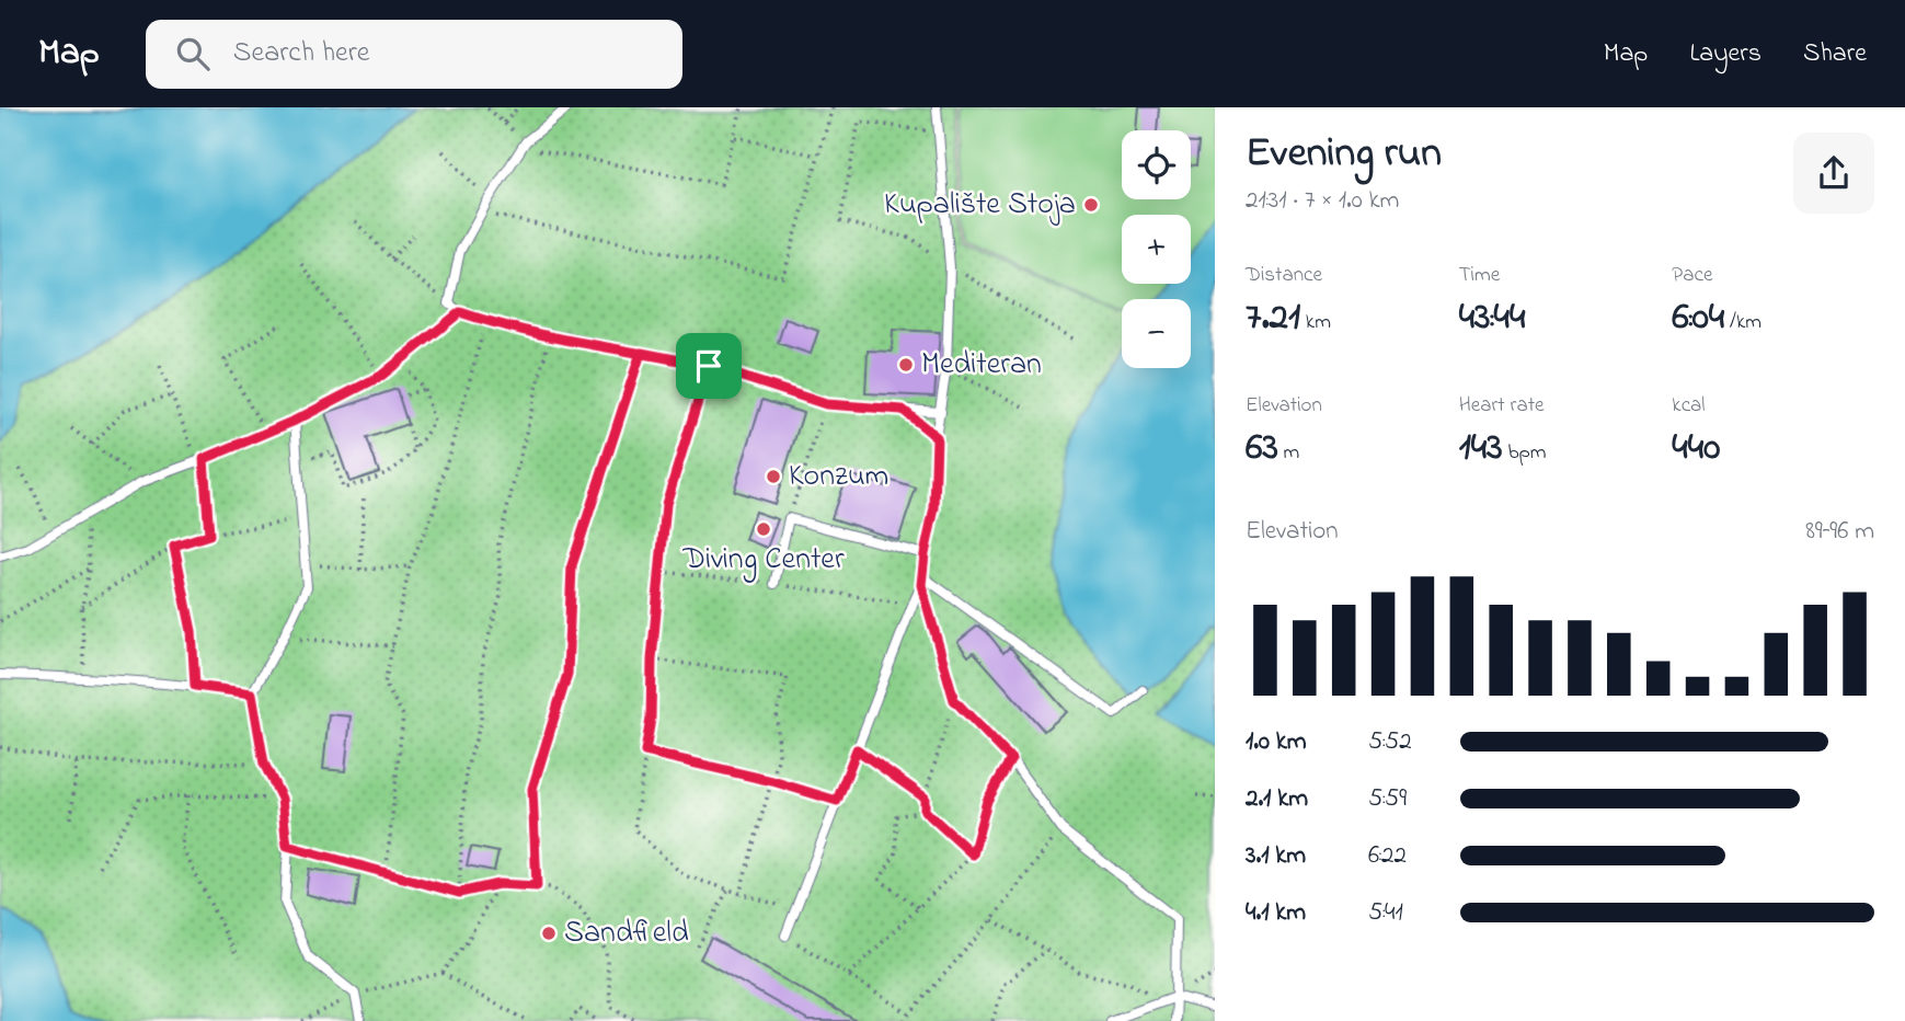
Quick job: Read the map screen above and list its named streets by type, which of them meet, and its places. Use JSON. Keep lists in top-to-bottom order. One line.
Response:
{"places":["Kupalište Stoja","Mediteran","Konzum","Diving Center","Sandfield"],"page":{"header":"Map","search":"Search here","nav":["Map","Layers","Share"],"heading":["Evening run","21:31 · 7 × 1.0 km"],"map_buttons":["+","−"],"stats":[["Distance","7.21 km"],["Time","43:44"],["Pace","6:04 /km"],["Elevation","63 m"],["Heart rate","143 bpm"],["kcal","440"]],"chart":["Elevation","89–96 m"],"list":[{"name":"1.0 km","note":"5:52"},{"name":"2.1 km","note":"5:59"},{"name":"3.1 km","note":"6:22"},{"name":"4.1 km","note":"5:41"}]}}
